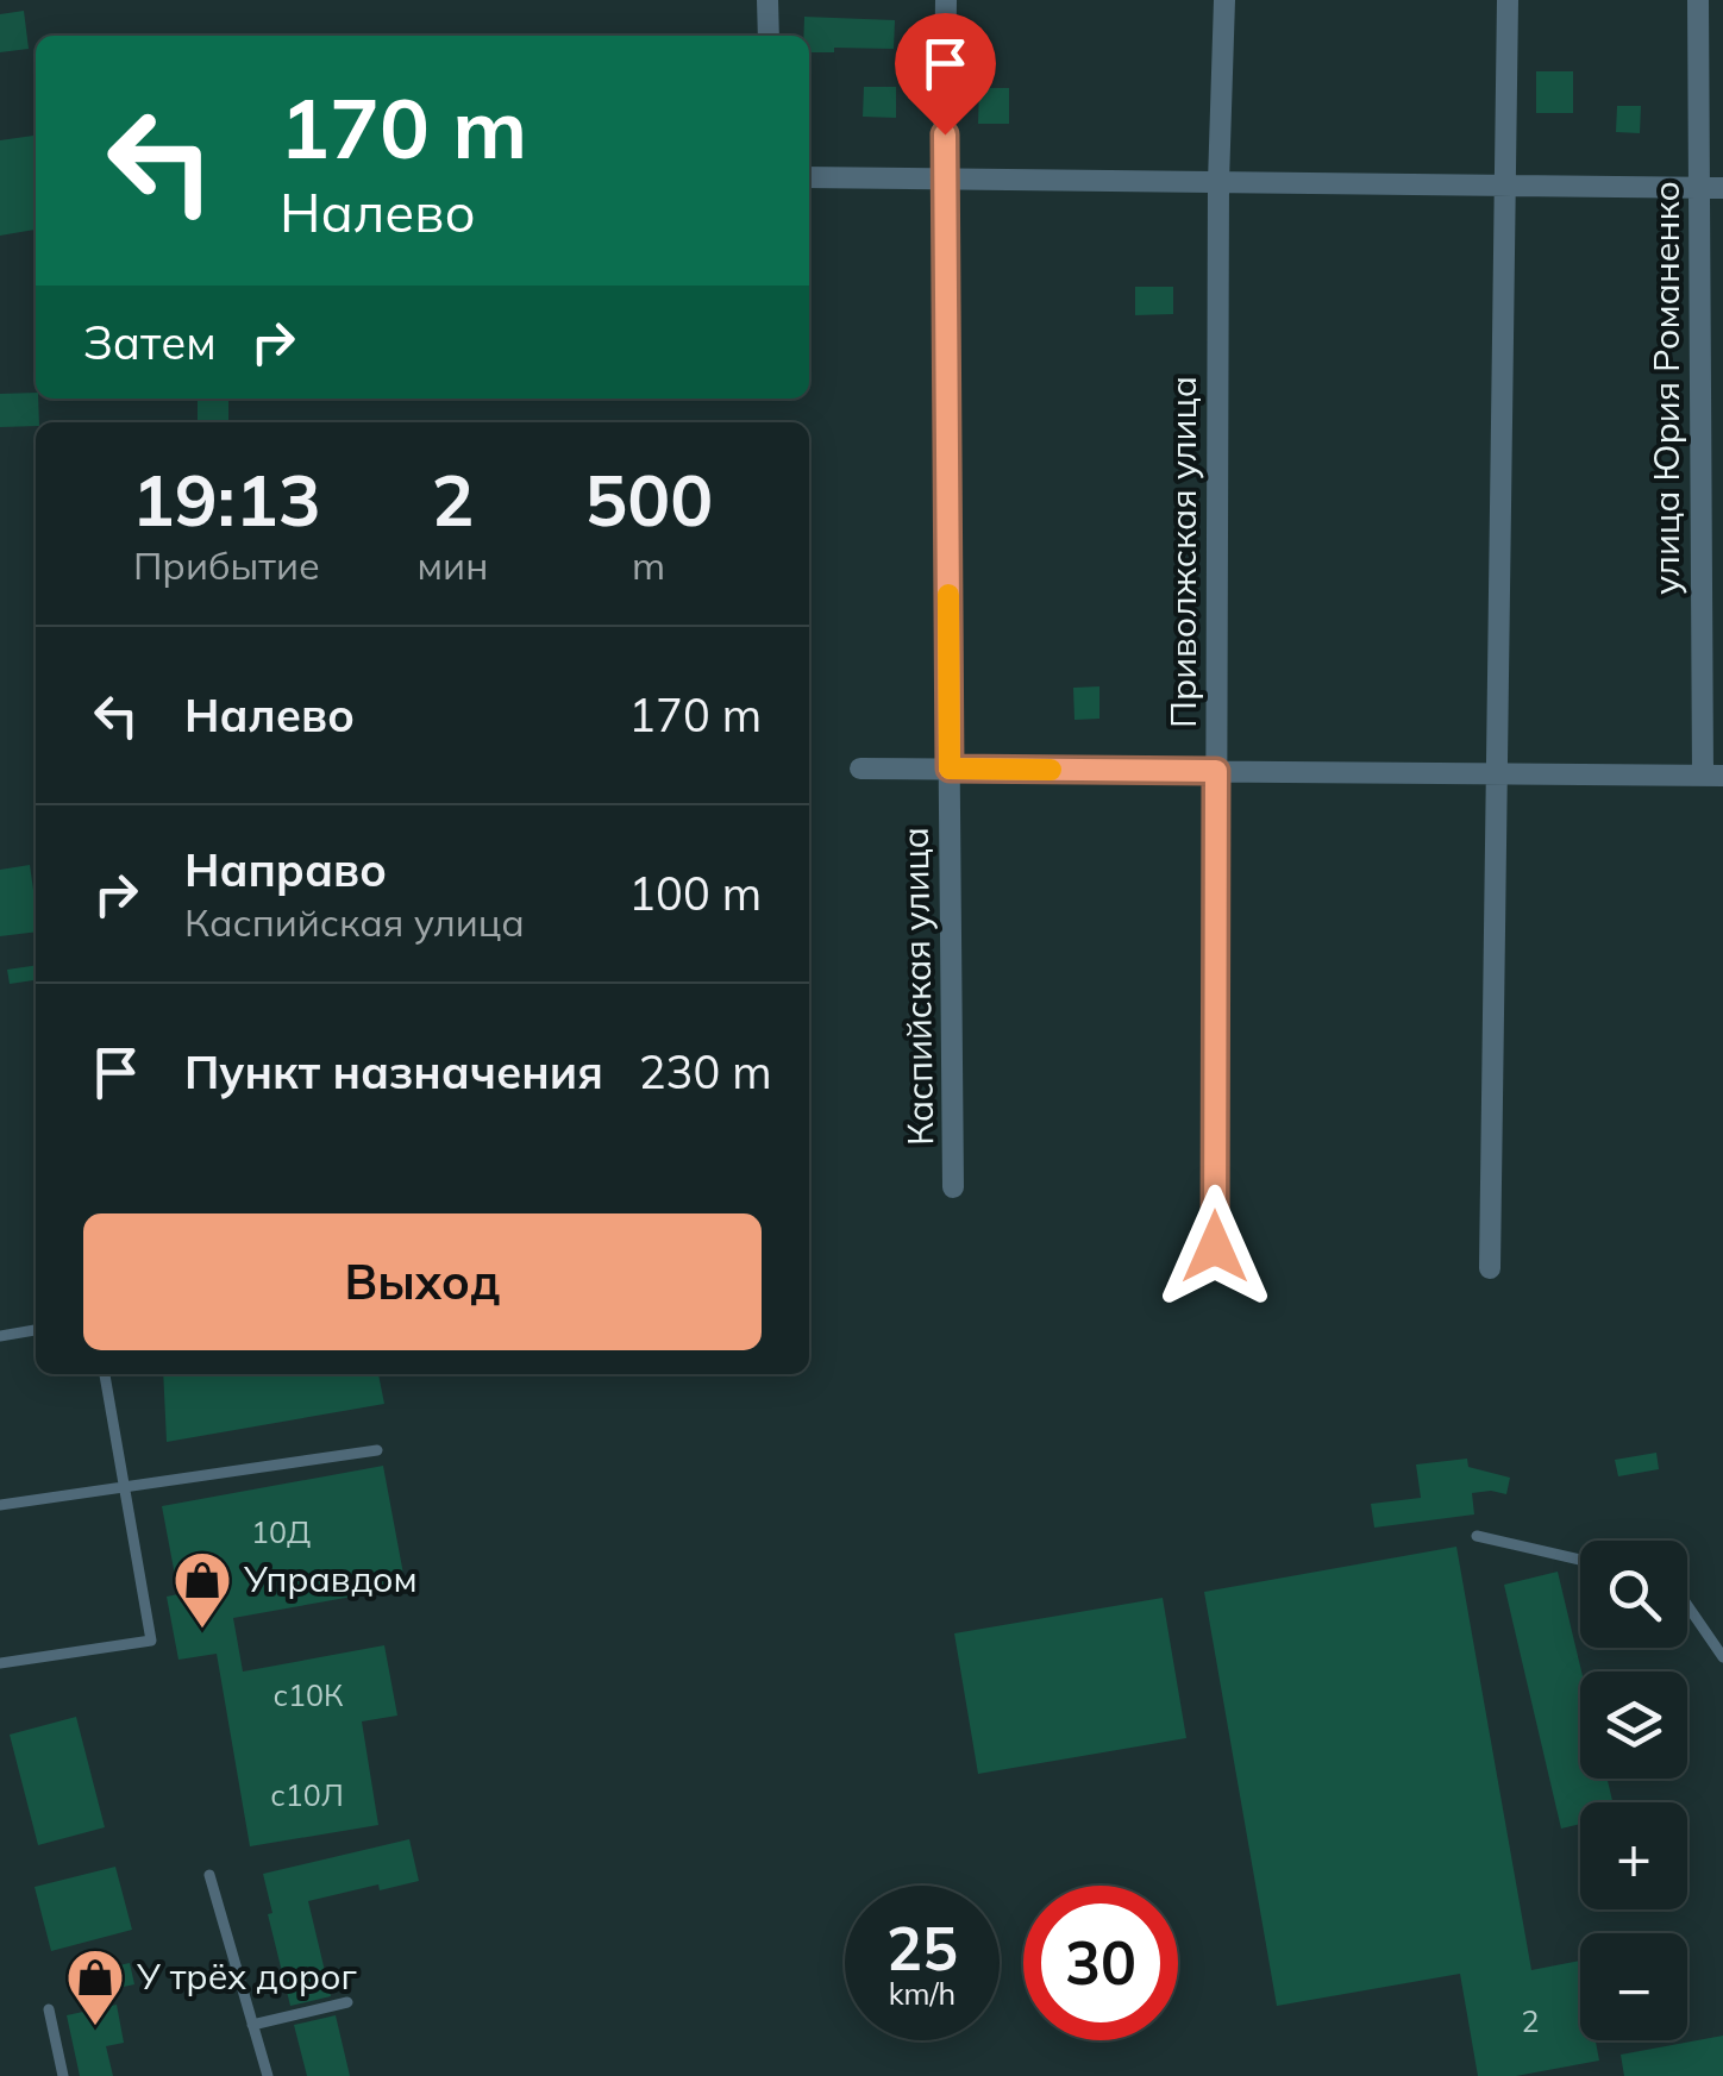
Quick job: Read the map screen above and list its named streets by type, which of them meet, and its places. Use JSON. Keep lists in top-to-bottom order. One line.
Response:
{"streets":{"street":["улица Юрия Романенко","Приволжская улица","Каспийская улица"]},"places":{"shop":["Управдом","У трёх дорог"]},"house_numbers":["10Д","с10К","с10Л","2"],"page":{"turn":["170 m","Налево"],"then":"Затем","eta":["19:13","Прибытие","2","мин","500","m"],"list":[{"name":"Налево","value":"170 m"},{"name":"Направо","note":"Каспийская улица","value":"100 m"},{"name":"Пункт назначения","value":"230 m"}],"buttons":"Выход","map_buttons":["+","−"],"speed":"25 km/h","limit":"30"}}
